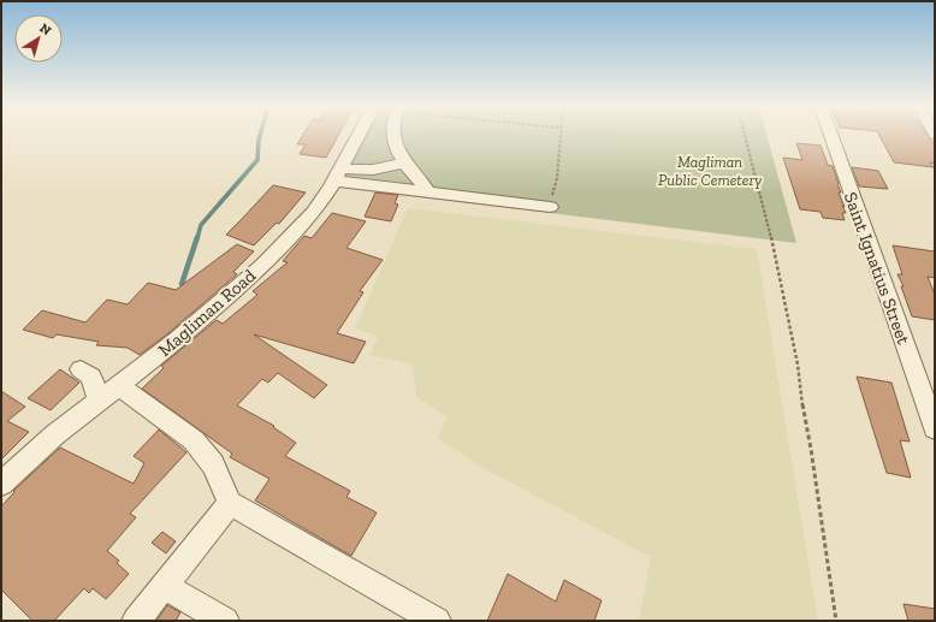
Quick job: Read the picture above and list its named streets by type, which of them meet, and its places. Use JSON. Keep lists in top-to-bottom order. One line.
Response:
{"streets":{"street":["Saint Ignatius Street","Magliman Road"]},"parks":["Magliman Public Cemetery"],"north":"top right"}
